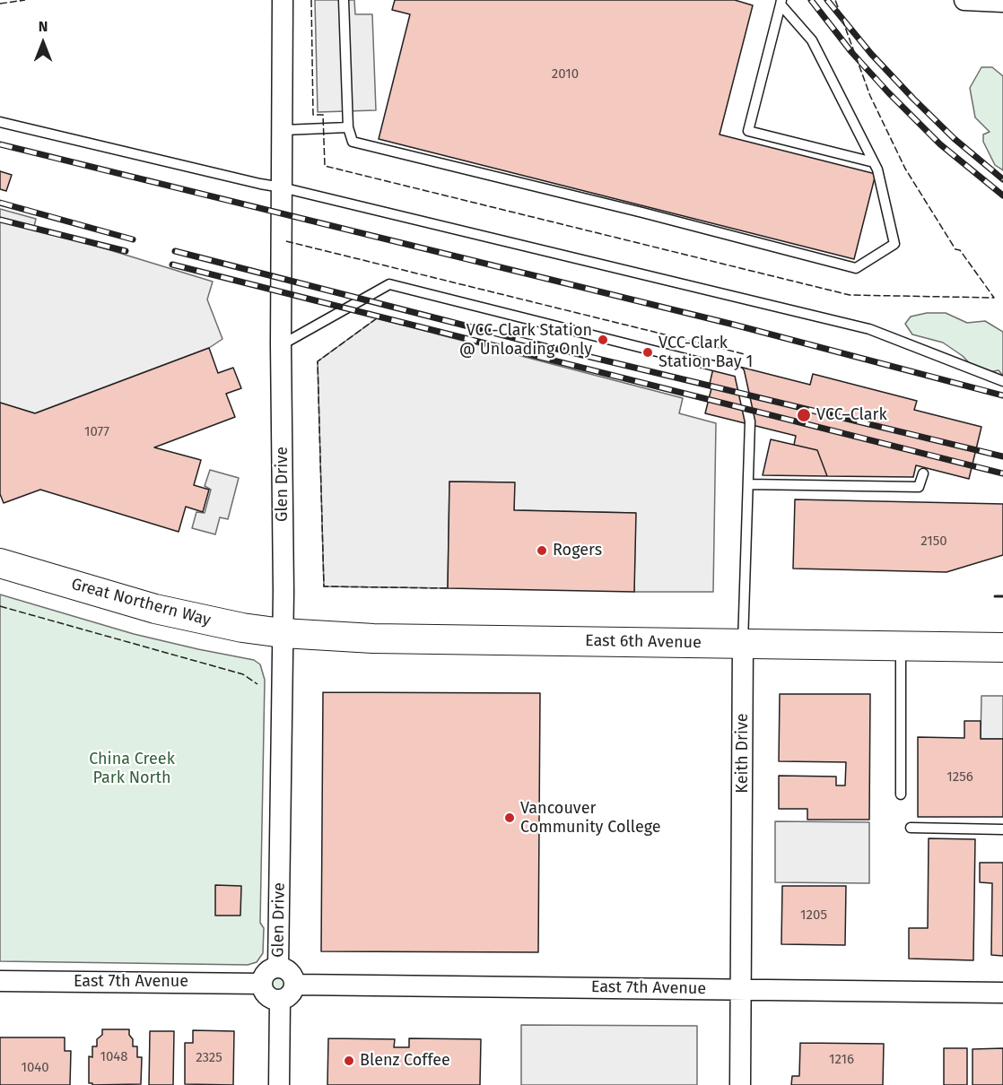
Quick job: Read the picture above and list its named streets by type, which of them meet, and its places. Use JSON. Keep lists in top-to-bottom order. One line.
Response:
{"streets":{"main road":["Great Northern Way","East 6th Avenue"],"street":["Glen Drive","Keith Drive","East 7th Avenue"]},"crossings":[["Glen Drive","Great Northern Way"],["Glen Drive","East 6th Avenue"],["Glen Drive","Keith Drive"],["Glen Drive","East 7th Avenue"],["Great Northern Way","East 6th Avenue"],["East 6th Avenue","Keith Drive"],["Keith Drive","East 7th Avenue"]],"parks":["China Creek Park North"],"places":["VCC-Clark Station @ Unloading Only","VCC-Clark Station Bay 1","VCC–Clark","Rogers","Vancouver Community College","Blenz Coffee"],"house_numbers":["2010","1077","2150","1256","1205","1048","2325","1216","1040"],"north":"top"}
